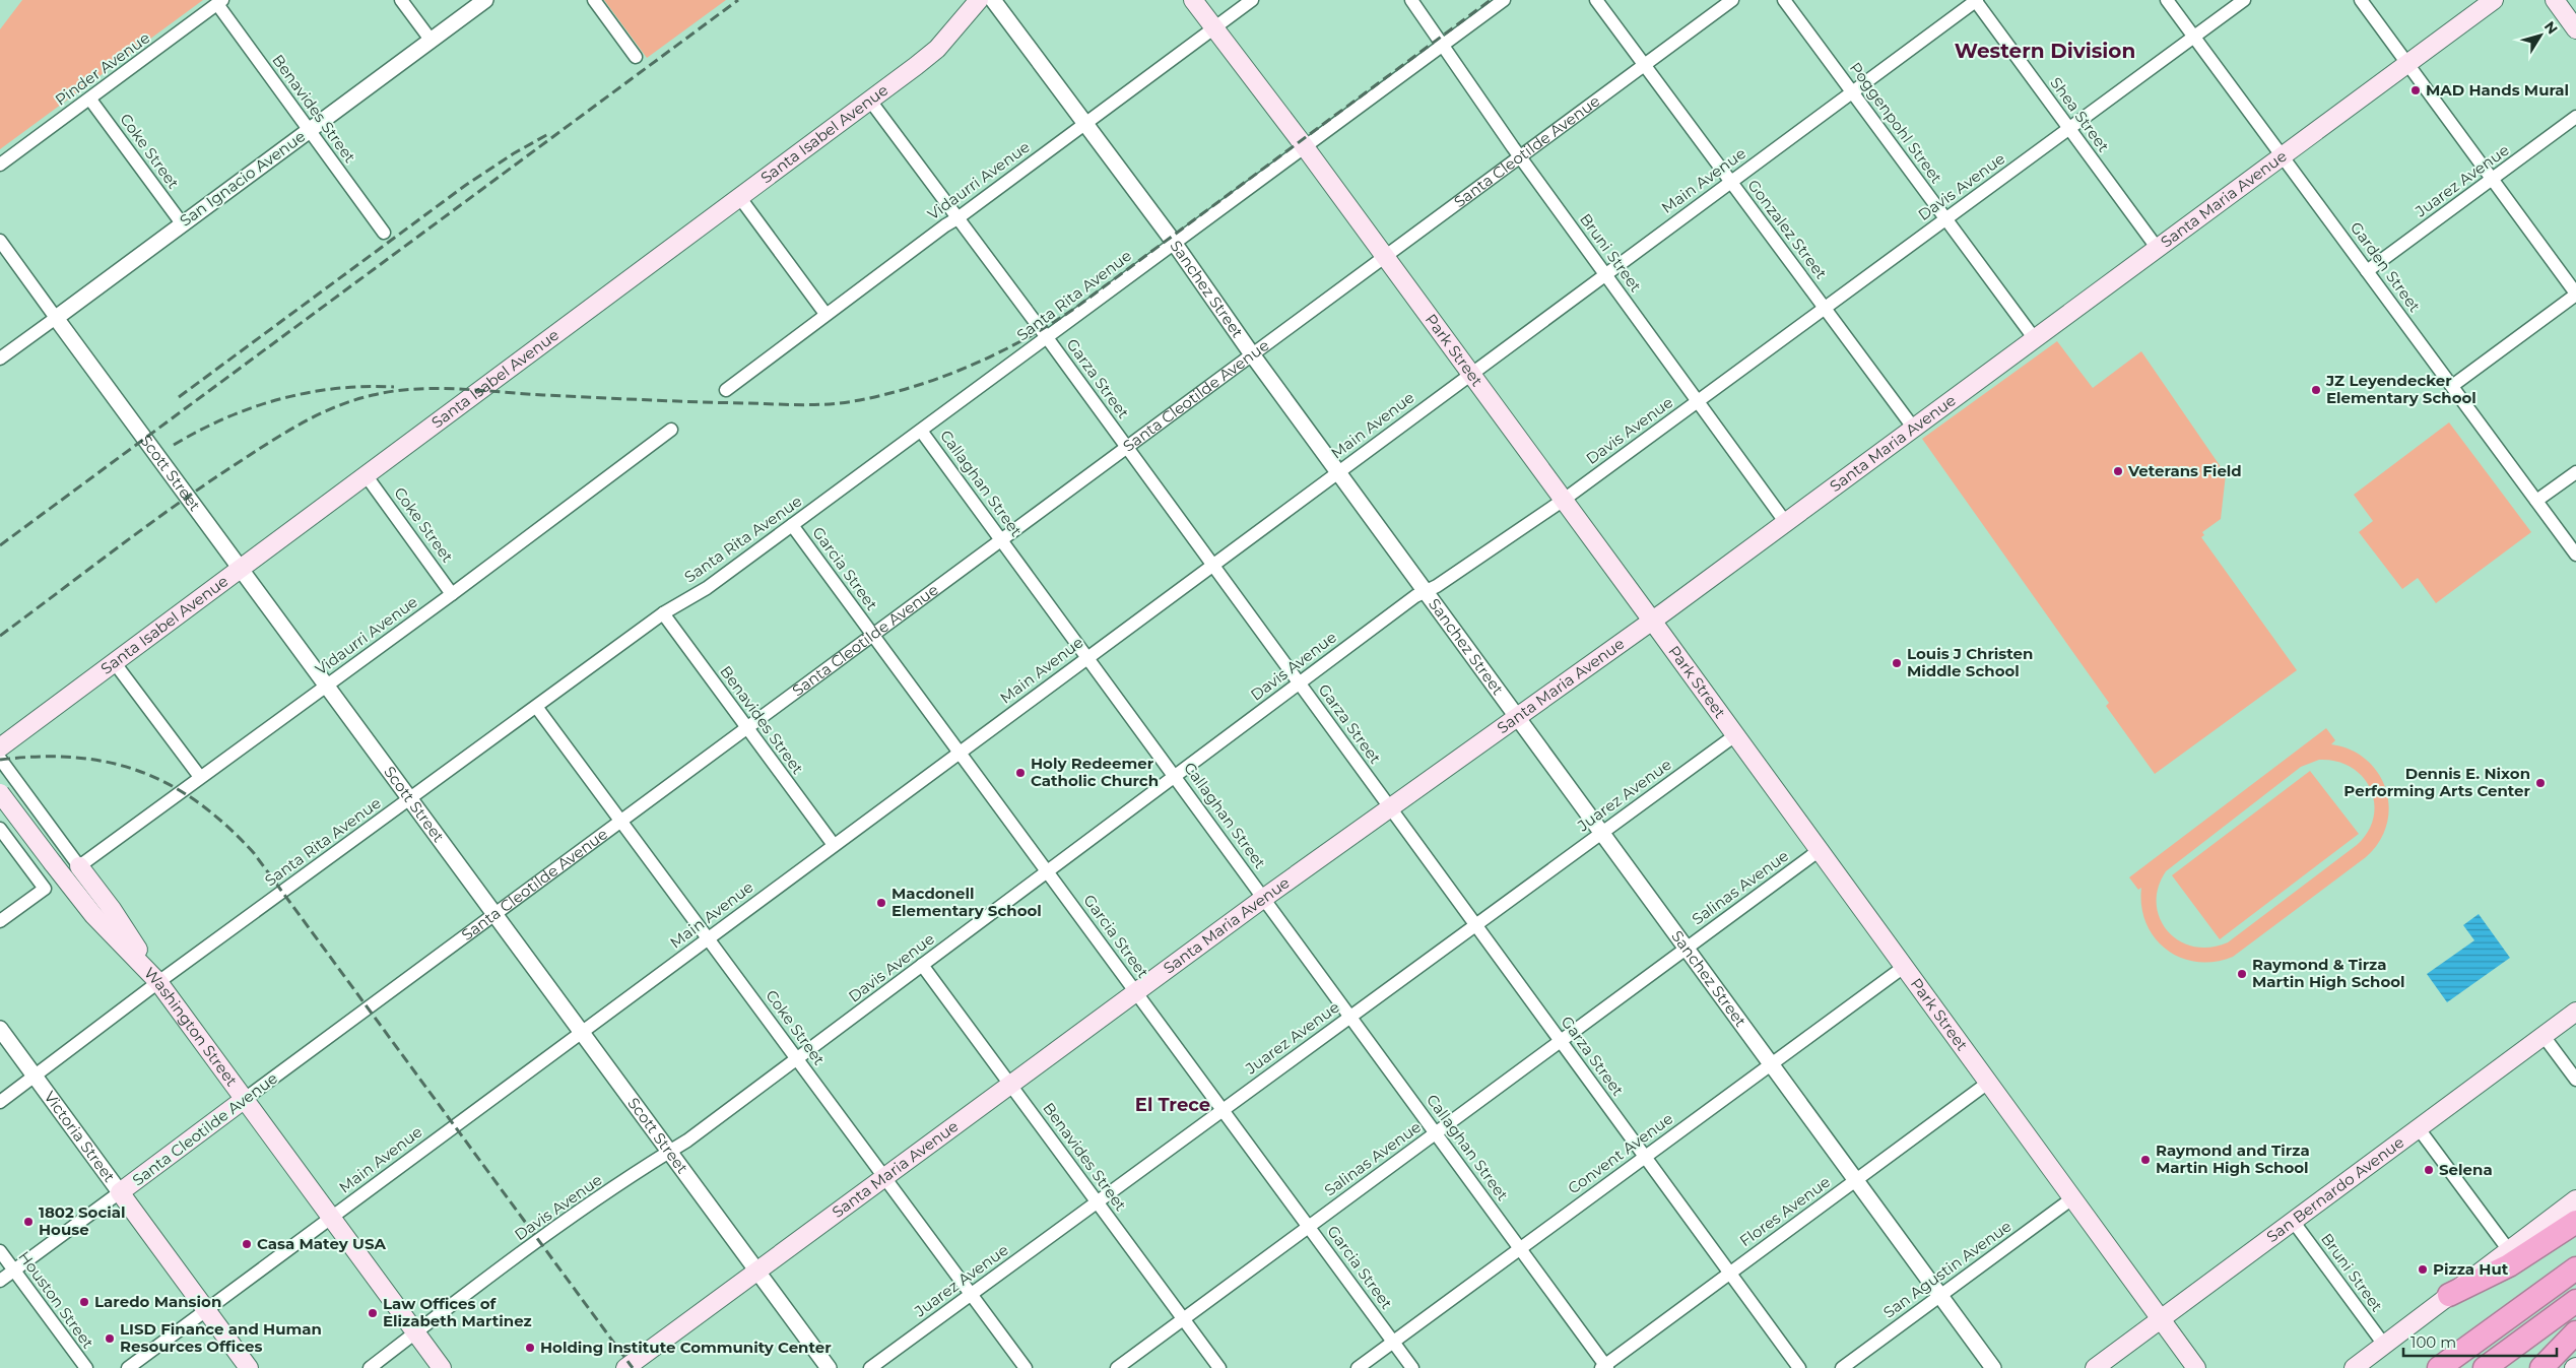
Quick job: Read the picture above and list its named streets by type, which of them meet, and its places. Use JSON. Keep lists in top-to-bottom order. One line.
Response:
{"streets":{"main road":["Santa Isabel Avenue","Santa Cleotilde Avenue","Santa Maria Avenue","Park Street","Washington Street","Victoria Street","San Bernardo Avenue"],"street":["Pinder Avenue","Benavides Street","Shea Street","Poggenpohl Street","Coke Street","San Ignacio Avenue","Vidaurri Avenue","Main Avenue","Juarez Avenue","Davis Avenue","Gonzalez Street","Bruni Street","Garden Street","Sanchez Street","Santa Rita Avenue","Garza Street","Scott Street","Callaghan Street","Garcia Street","Salinas Avenue","Convent Avenue","Flores Avenue","San Agustin Avenue","Houston Street"]},"crossings":[["Pinder Avenue","Benavides Street"],["Pinder Avenue","Coke Street"],["Benavides Street","Santa Cleotilde Avenue"],["Benavides Street","San Ignacio Avenue"],["Benavides Street","Main Avenue"],["Benavides Street","Juarez Avenue"],["Benavides Street","Davis Avenue"],["Benavides Street","Santa Maria Avenue"],["Benavides Street","Santa Rita Avenue"],["Benavides Street","Salinas Avenue"],["Shea Street","Main Avenue"],["Shea Street","Davis Avenue"],["Shea Street","Santa Maria Avenue"],["Poggenpohl Street","Main Avenue"],["Poggenpohl Street","Davis Avenue"],["Poggenpohl Street","Santa Maria Avenue"],["Santa Isabel Avenue","Coke Street"],["Santa Isabel Avenue","Garza Street"],["Santa Isabel Avenue","Scott Street"],["Coke Street","Santa Cleotilde Avenue"],["Coke Street","San Ignacio Avenue"],["Coke Street","Vidaurri Avenue"],["Coke Street","Main Avenue"],["Coke Street","Juarez Avenue"],["Coke Street","Davis Avenue"],["Coke Street","Santa Maria Avenue"],["Coke Street","Santa Rita Avenue"],["Santa Cleotilde Avenue","Gonzalez Street"],["Santa Cleotilde Avenue","Bruni Street"],["Santa Cleotilde Avenue","Sanchez Street"],["Santa Cleotilde Avenue","Park Street"],["Santa Cleotilde Avenue","Garza Street"],["Santa Cleotilde Avenue","Scott Street"],["Santa Cleotilde Avenue","Callaghan Street"],["Santa Cleotilde Avenue","Garcia Street"],["Santa Cleotilde Avenue","Washington Street"],["Santa Cleotilde Avenue","Victoria Street"],["Santa Cleotilde Avenue","Houston Street"],["San Ignacio Avenue","Scott Street"],["Vidaurri Avenue","Sanchez Street"],["Vidaurri Avenue","Park Street"],["Vidaurri Avenue","Garza Street"],["Vidaurri Avenue","Scott Street"],["Main Avenue","Gonzalez Street"],["Main Avenue","Bruni Street"],["Main Avenue","Sanchez Street"],["Main Avenue","Park Street"],["Main Avenue","Garza Street"],["Main Avenue","Scott Street"],["Main Avenue","Callaghan Street"],["Main Avenue","Garcia Street"],["Main Avenue","Washington Street"],["Main Avenue","Victoria Street"],["Juarez Avenue","Garden Street"],["Juarez Avenue","Sanchez Street"],["Juarez Avenue","Park Street"],["Juarez Avenue","Garza Street"],["Juarez Avenue","Callaghan Street"],["Juarez Avenue","Garcia Street"],["Davis Avenue","Gonzalez Street"],["Davis Avenue","Bruni Street"],["Davis Avenue","Garden Street"],["Davis Avenue","Sanchez Street"],["Davis Avenue","Park Street"],["Davis Avenue","Garza Street"],["Davis Avenue","Scott Street"],["Davis Avenue","Callaghan Street"],["Davis Avenue","Garcia Street"],["Davis Avenue","Washington Street"],["Santa Maria Avenue","Gonzalez Street"],["Santa Maria Avenue","Bruni Street"],["Santa Maria Avenue","Garden Street"],["Santa Maria Avenue","Sanchez Street"],["Santa Maria Avenue","Park Street"],["Santa Maria Avenue","Garza Street"],["Santa Maria Avenue","Scott Street"],["Santa Maria Avenue","Callaghan Street"],["Santa Maria Avenue","Garcia Street"],["Bruni Street","Santa Rita Avenue"],["Bruni Street","San Bernardo Avenue"],["Sanchez Street","Santa Rita Avenue"],["Sanchez Street","Salinas Avenue"],["Sanchez Street","Convent Avenue"],["Sanchez Street","Flores Avenue"],["Sanchez Street","San Agustin Avenue"],["Santa Rita Avenue","Park Street"],["Santa Rita Avenue","Garza Street"],["Santa Rita Avenue","Scott Street"],["Santa Rita Avenue","Callaghan Street"],["Santa Rita Avenue","Garcia Street"],["Santa Rita Avenue","Washington Street"],["Santa Rita Avenue","Victoria Street"],["Park Street","Salinas Avenue"],["Park Street","Convent Avenue"],["Park Street","San Bernardo Avenue"],["Park Street","Flores Avenue"],["Park Street","San Agustin Avenue"],["Garza Street","Salinas Avenue"],["Garza Street","Convent Avenue"],["Garza Street","Flores Avenue"],["Callaghan Street","Salinas Avenue"],["Callaghan Street","Convent Avenue"],["Callaghan Street","Flores Avenue"],["Garcia Street","Salinas Avenue"],["Garcia Street","Convent Avenue"]],"districts":["Western Division","El Trece"],"places":["MAD Hands Mural","JZ Leyendecker Elementary School","Veterans Field","Louis J Christen Middle School","Holy Redeemer Catholic Church","Dennis E. Nixon Performing Arts Center","Macdonell Elementary School","Raymond & Tirza Martin High School","Raymond and Tirza Martin High School","Selena","1802 Social House","Casa Matey USA","Pizza Hut","Laredo Mansion","Law Offices of Elizabeth Martinez","LISD Finance and Human Resources Offices","Holding Institute Community Center"],"scale_bar":"100 m","north":"top right"}
